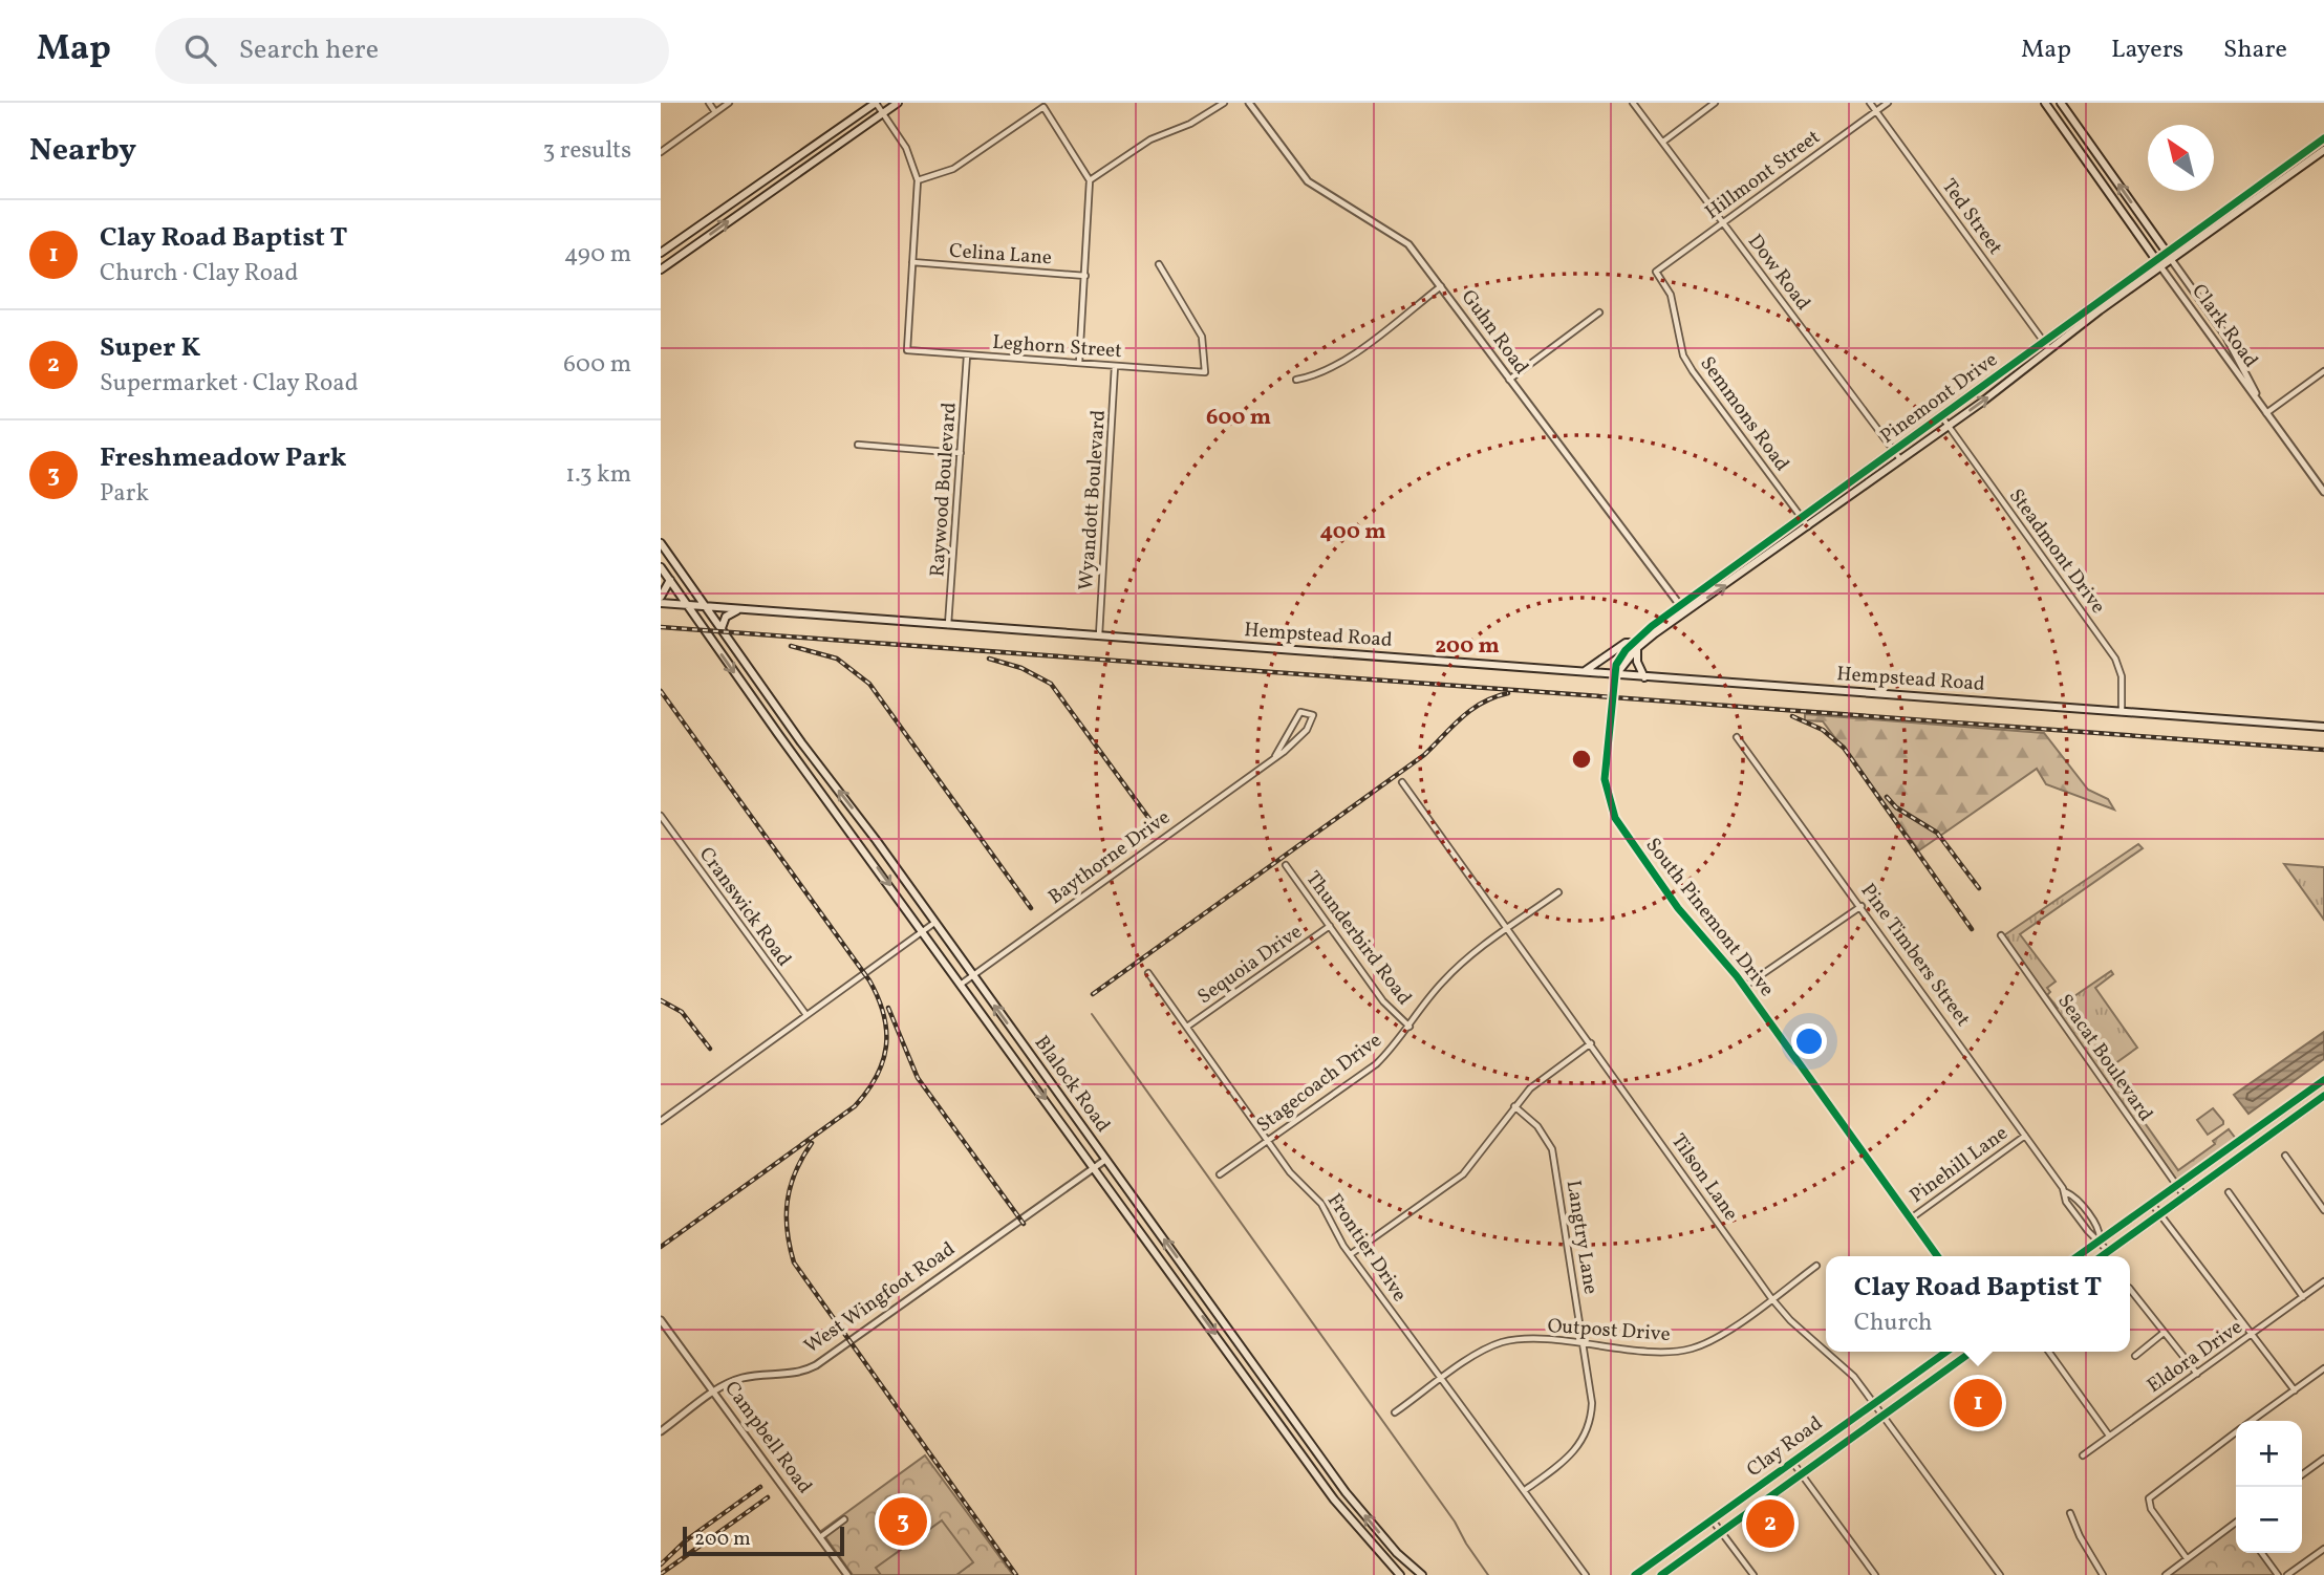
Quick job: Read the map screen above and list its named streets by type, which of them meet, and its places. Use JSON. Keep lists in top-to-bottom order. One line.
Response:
{"streets":{"main road":["Clark Road","Pinemont Drive","Hempstead Road","Blalock Road","Clay Road"],"street":["Hillmont Street","Ted Street","Celina Lane","Dow Road","Guhn Road","Leghorn Street","Semmons Road","Raywood Boulevard","Wyandott Boulevard","Steadmont Drive","Baythorne Drive","Cranswick Road","South Pinemont Drive","Thunderbird Road","Pine Timbers Street","Sequoia Drive","Seacat Boulevard","Stagecoach Drive","Pinehill Lane","Tilson Lane","Langtry Lane","Frontier Drive","West Wingfoot Road","Outpost Drive","Eldora Drive","Campbell Road"]},"crossings":[["Hillmont Street","Ted Street"],["Hillmont Street","Dow Road"],["Hillmont Street","Semmons Road"],["Ted Street","Pinemont Drive"],["Celina Lane","Leghorn Street"],["Dow Road","Pinemont Drive"],["Clark Road","Pinemont Drive"],["Guhn Road","Pinemont Drive"],["Leghorn Street","Raywood Boulevard"],["Leghorn Street","Wyandott Boulevard"],["Pinemont Drive","Semmons Road"],["Pinemont Drive","Steadmont Drive"],["Pinemont Drive","Hempstead Road"],["Pinemont Drive","South Pinemont Drive"],["Raywood Boulevard","Hempstead Road"],["Wyandott Boulevard","Hempstead Road"],["Steadmont Drive","Hempstead Road"],["Hempstead Road","South Pinemont Drive"],["Hempstead Road","Blalock Road"],["Baythorne Drive","Blalock Road"],["South Pinemont Drive","Pinehill Lane"],["Thunderbird Road","Sequoia Drive"],["Thunderbird Road","Stagecoach Drive"],["Pine Timbers Street","Pinehill Lane"],["Sequoia Drive","Frontier Drive"],["Stagecoach Drive","Tilson Lane"],["Stagecoach Drive","Frontier Drive"],["Blalock Road","West Wingfoot Road"],["Tilson Lane","Outpost Drive"],["Tilson Lane","Clay Road"],["Langtry Lane","Frontier Drive"],["Langtry Lane","Outpost Drive"],["Frontier Drive","Outpost Drive"],["West Wingfoot Road","Campbell Road"]],"scale_bar":"200 m","north":"top left","page":{"header":"Map","search":"Search here","nav":["Map","Layers","Share"],"heading":["Nearby","3 results"],"list":[{"mark":"1","name":"Clay Road Baptist T","note":"Church · Clay Road","value":"490 m"},{"mark":"2","name":"Super K","note":"Supermarket · Clay Road","value":"600 m"},{"mark":"3","name":"Freshmeadow Park","note":"Park","value":"1.3 km"}],"popup":["Clay Road Baptist T","Church"],"pins":["1","3","2"],"map_buttons":["+","−"],"scale":"200 m"},"rings":["600 m","400 m","200 m"]}
